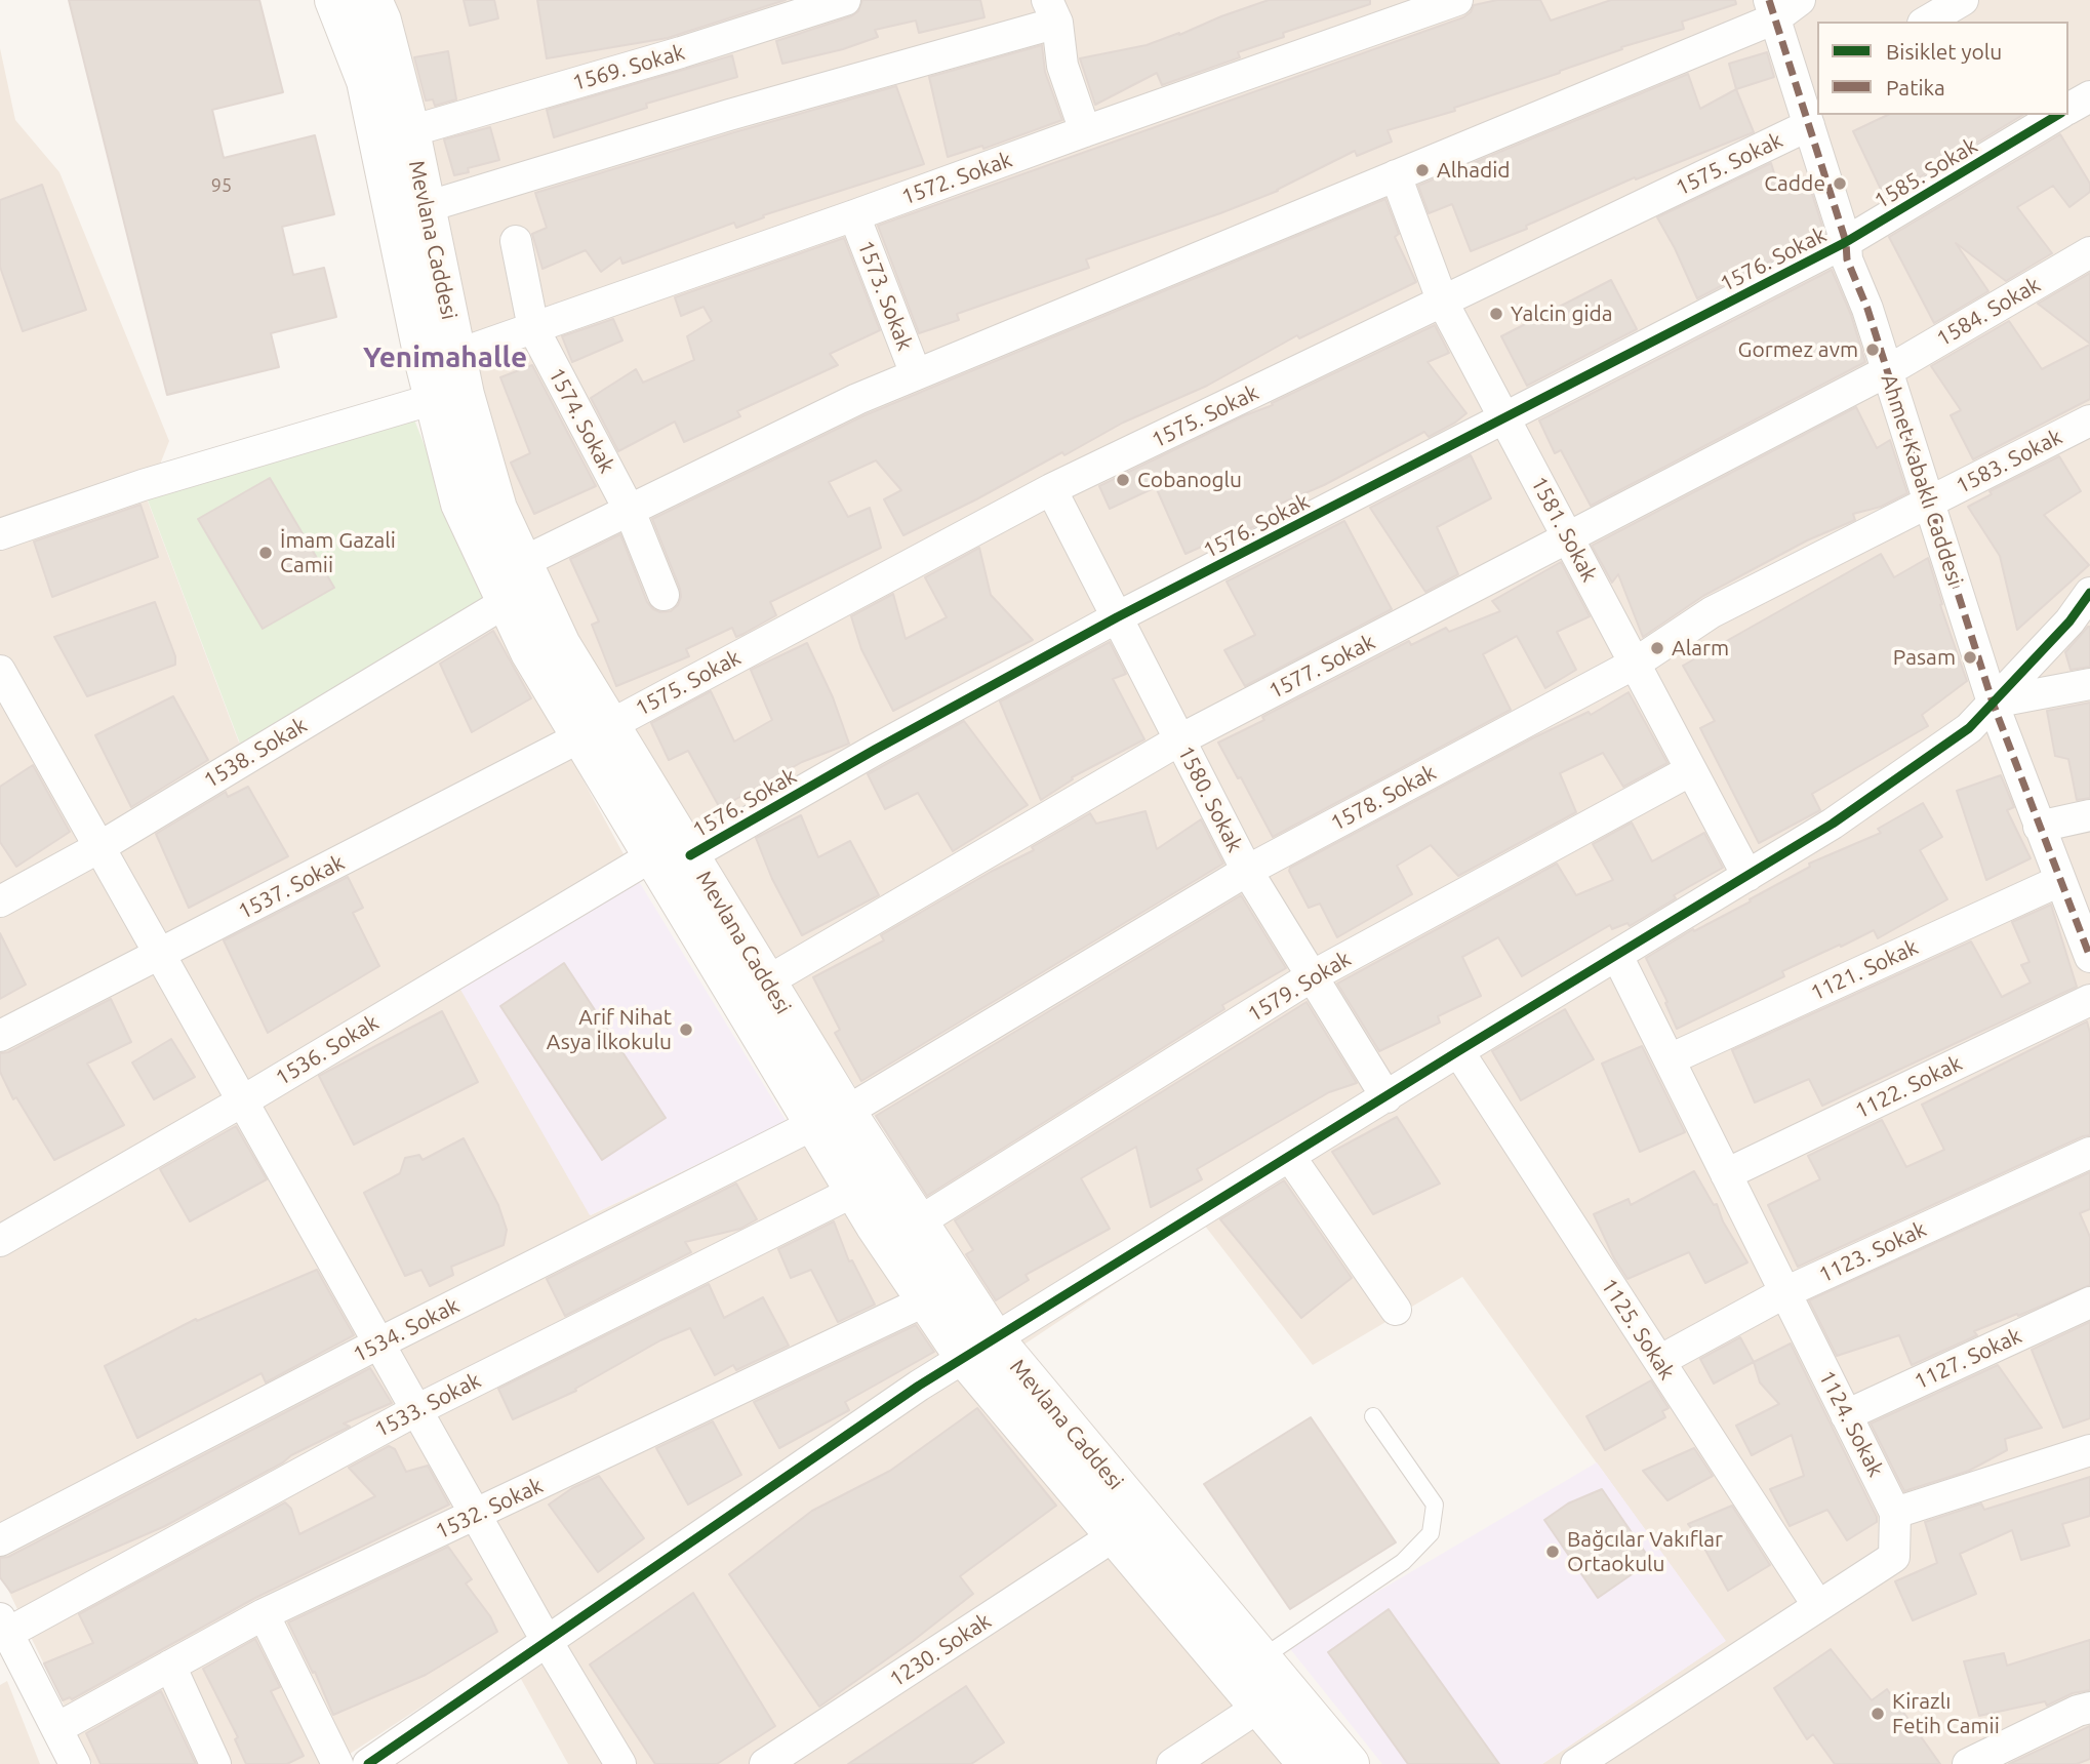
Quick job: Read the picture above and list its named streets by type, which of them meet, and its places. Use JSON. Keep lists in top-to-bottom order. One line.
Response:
{"streets":{"main road":["Mevlana Caddesi"],"street":["1569. Sokak","1575. Sokak","1585. Sokak","1572. Sokak","1576. Sokak","1573. Sokak","1584. Sokak","1574. Sokak","1583. Sokak","Ahmet Kabaklı Caddesi","1581. Sokak","1577. Sokak","1538. Sokak","1578. Sokak","1580. Sokak","1537. Sokak","1121. Sokak","1579. Sokak","1536. Sokak","1122. Sokak","1123. Sokak","1125. Sokak","1534. Sokak","1127. Sokak","1533. Sokak","1124. Sokak","1532. Sokak","1230. Sokak"]},"crossings":[["1569. Sokak","Mevlana Caddesi"],["1575. Sokak","Mevlana Caddesi"],["1575. Sokak","Ahmet Kabaklı Caddesi"],["1575. Sokak","1581. Sokak"],["1575. Sokak","1580. Sokak"],["1575. Sokak","1537. Sokak"],["1585. Sokak","1576. Sokak"],["1585. Sokak","Ahmet Kabaklı Caddesi"],["1572. Sokak","Mevlana Caddesi"],["1572. Sokak","1573. Sokak"],["1572. Sokak","1574. Sokak"],["Mevlana Caddesi","1576. Sokak"],["Mevlana Caddesi","1577. Sokak"],["Mevlana Caddesi","1538. Sokak"],["Mevlana Caddesi","1578. Sokak"],["Mevlana Caddesi","1537. Sokak"],["Mevlana Caddesi","1579. Sokak"],["Mevlana Caddesi","1536. Sokak"],["Mevlana Caddesi","1534. Sokak"],["Mevlana Caddesi","1533. Sokak"],["Mevlana Caddesi","1532. Sokak"],["Mevlana Caddesi","1230. Sokak"],["1576. Sokak","Ahmet Kabaklı Caddesi"],["1576. Sokak","1581. Sokak"],["1576. Sokak","1580. Sokak"],["1576. Sokak","1536. Sokak"],["1584. Sokak","Ahmet Kabaklı Caddesi"],["1584. Sokak","1577. Sokak"],["1583. Sokak","Ahmet Kabaklı Caddesi"],["1583. Sokak","1578. Sokak"],["Ahmet Kabaklı Caddesi","1577. Sokak"],["Ahmet Kabaklı Caddesi","1578. Sokak"],["Ahmet Kabaklı Caddesi","1121. Sokak"],["1581. Sokak","1577. Sokak"],["1581. Sokak","1578. Sokak"],["1581. Sokak","1579. Sokak"],["1577. Sokak","1580. Sokak"],["1578. Sokak","1580. Sokak"],["1578. Sokak","1534. Sokak"],["1580. Sokak","1579. Sokak"],["1121. Sokak","1124. Sokak"],["1122. Sokak","1124. Sokak"],["1123. Sokak","1125. Sokak"],["1123. Sokak","1124. Sokak"],["1125. Sokak","1124. Sokak"],["1127. Sokak","1124. Sokak"]],"districts":["Yenimahalle"],"places":["Alhadid","Cadde","Yalcin gida","Gormez avm","Cobanoglu","İmam Gazali Camii","Alarm","Pasam","Arif Nihat Asya İlkokulu","Bağcılar Vakıflar Ortaokulu","Kirazlı Fetih Camii"],"house_numbers":["95"],"legend":["Bisiklet yolu","Patika"]}
